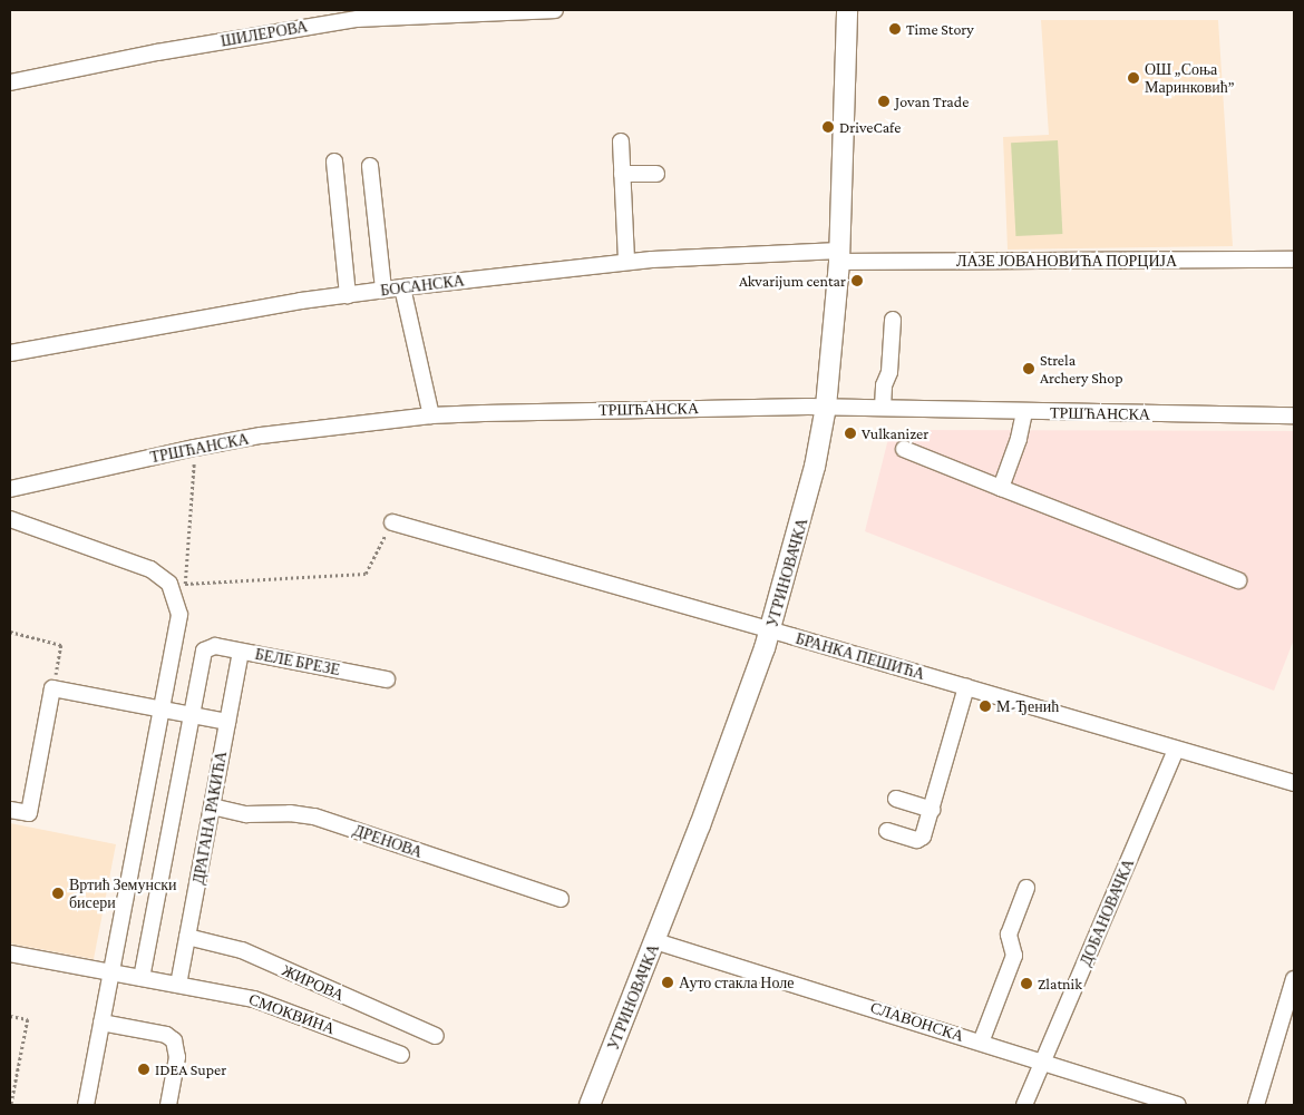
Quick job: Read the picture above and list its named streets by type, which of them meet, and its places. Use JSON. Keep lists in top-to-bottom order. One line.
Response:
{"streets":{"main road":["УГРИНОВАЧКА"],"street":["ШИЛЕРОВА","ЛАЗЕ ЈОВАНОВИЋА ПОРЦИЈА","БОСАНСКА","ТРШЋАНСКА","БРАНКА ПЕШИЋА","БЕЛЕ БРЕЗЕ","ДРАГАНА РАКИЋА","ДРЕНОВА","ДОБАНОВАЧКА","ЖИРОВА","СМОКВИНА","СЛАВОНСКА"]},"crossings":[["ЛАЗЕ ЈОВАНОВИЋА ПОРЦИЈА","БОСАНСКА"],["ЛАЗЕ ЈОВАНОВИЋА ПОРЦИЈА","УГРИНОВАЧКА"],["БОСАНСКА","УГРИНОВАЧКА"],["ТРШЋАНСКА","УГРИНОВАЧКА"],["УГРИНОВАЧКА","БРАНКА ПЕШИЋА"],["УГРИНОВАЧКА","СЛАВОНСКА"],["БРАНКА ПЕШИЋА","ДОБАНОВАЧКА"],["БЕЛЕ БРЕЗЕ","ДРАГАНА РАКИЋА"],["ДРАГАНА РАКИЋА","ДРЕНОВА"],["ДРАГАНА РАКИЋА","ЖИРОВА"],["ДРАГАНА РАКИЋА","СМОКВИНА"],["ДОБАНОВАЧКА","СЛАВОНСКА"]],"places":["Time Story","ОШ „Соња Маринковић”","Jovan Trade","DriveCafe","Akvarijum centar","Strela Archery Shop","Vulkanizer","М-Ђенић","Вртић Земунски бисери","Ауто стакла Ноле","Zlatnik","IDEA Super"]}
